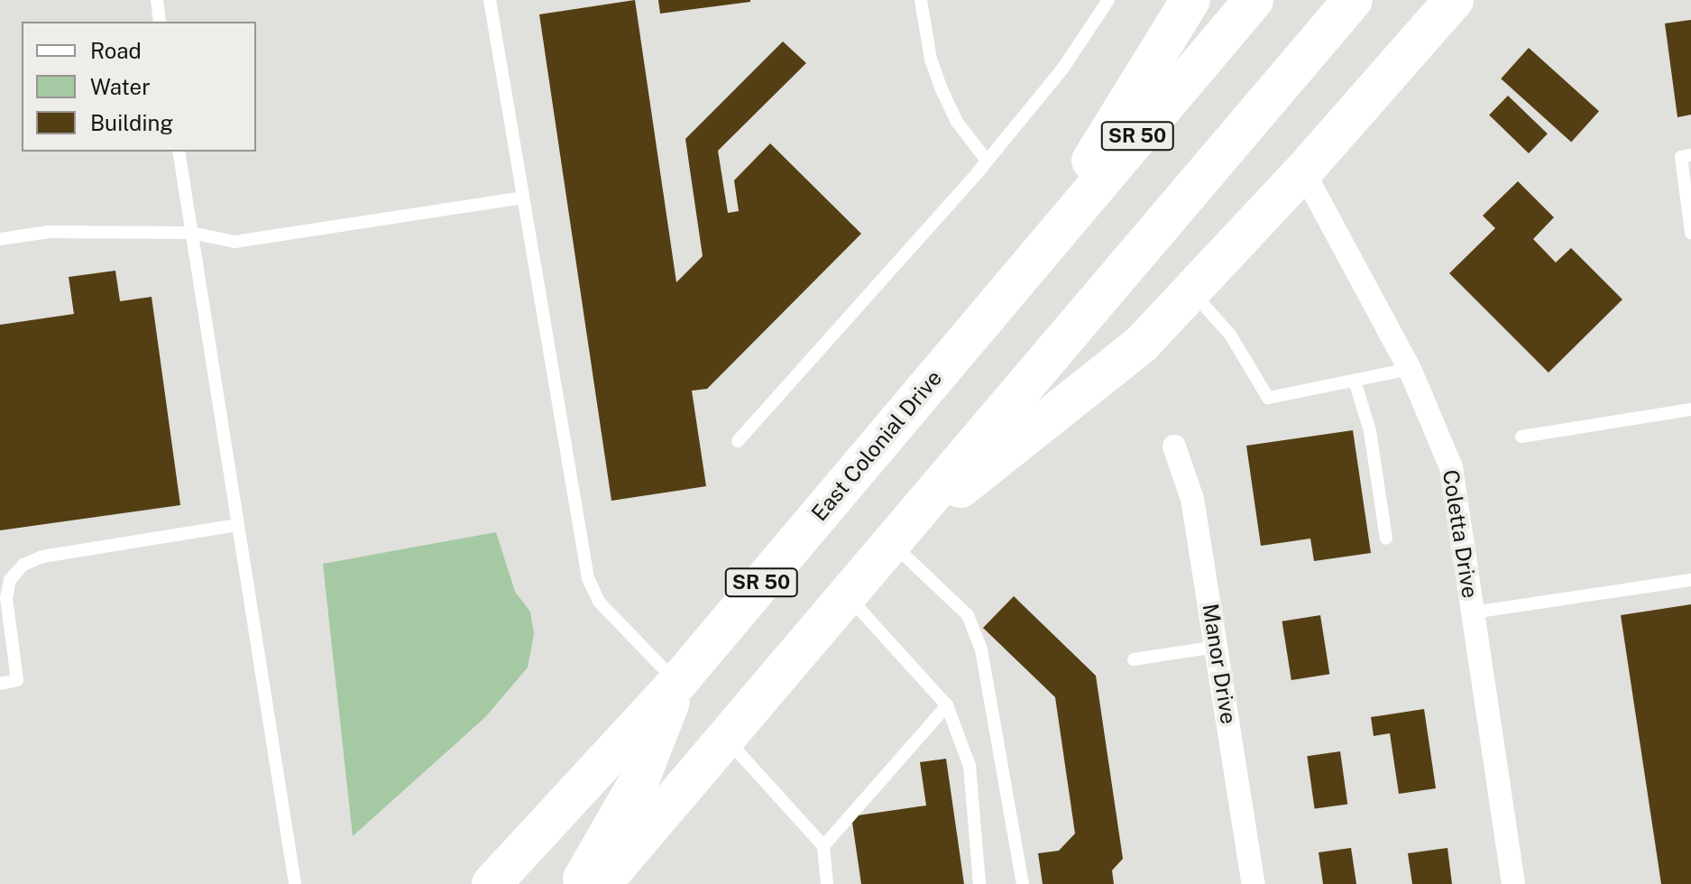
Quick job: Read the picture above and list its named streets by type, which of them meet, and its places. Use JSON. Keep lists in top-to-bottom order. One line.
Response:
{"streets":{"highway":["SR 50","East Colonial Drive"],"street":["Coletta Drive","Manor Drive"]},"legend":["Road","Water","Building"]}
